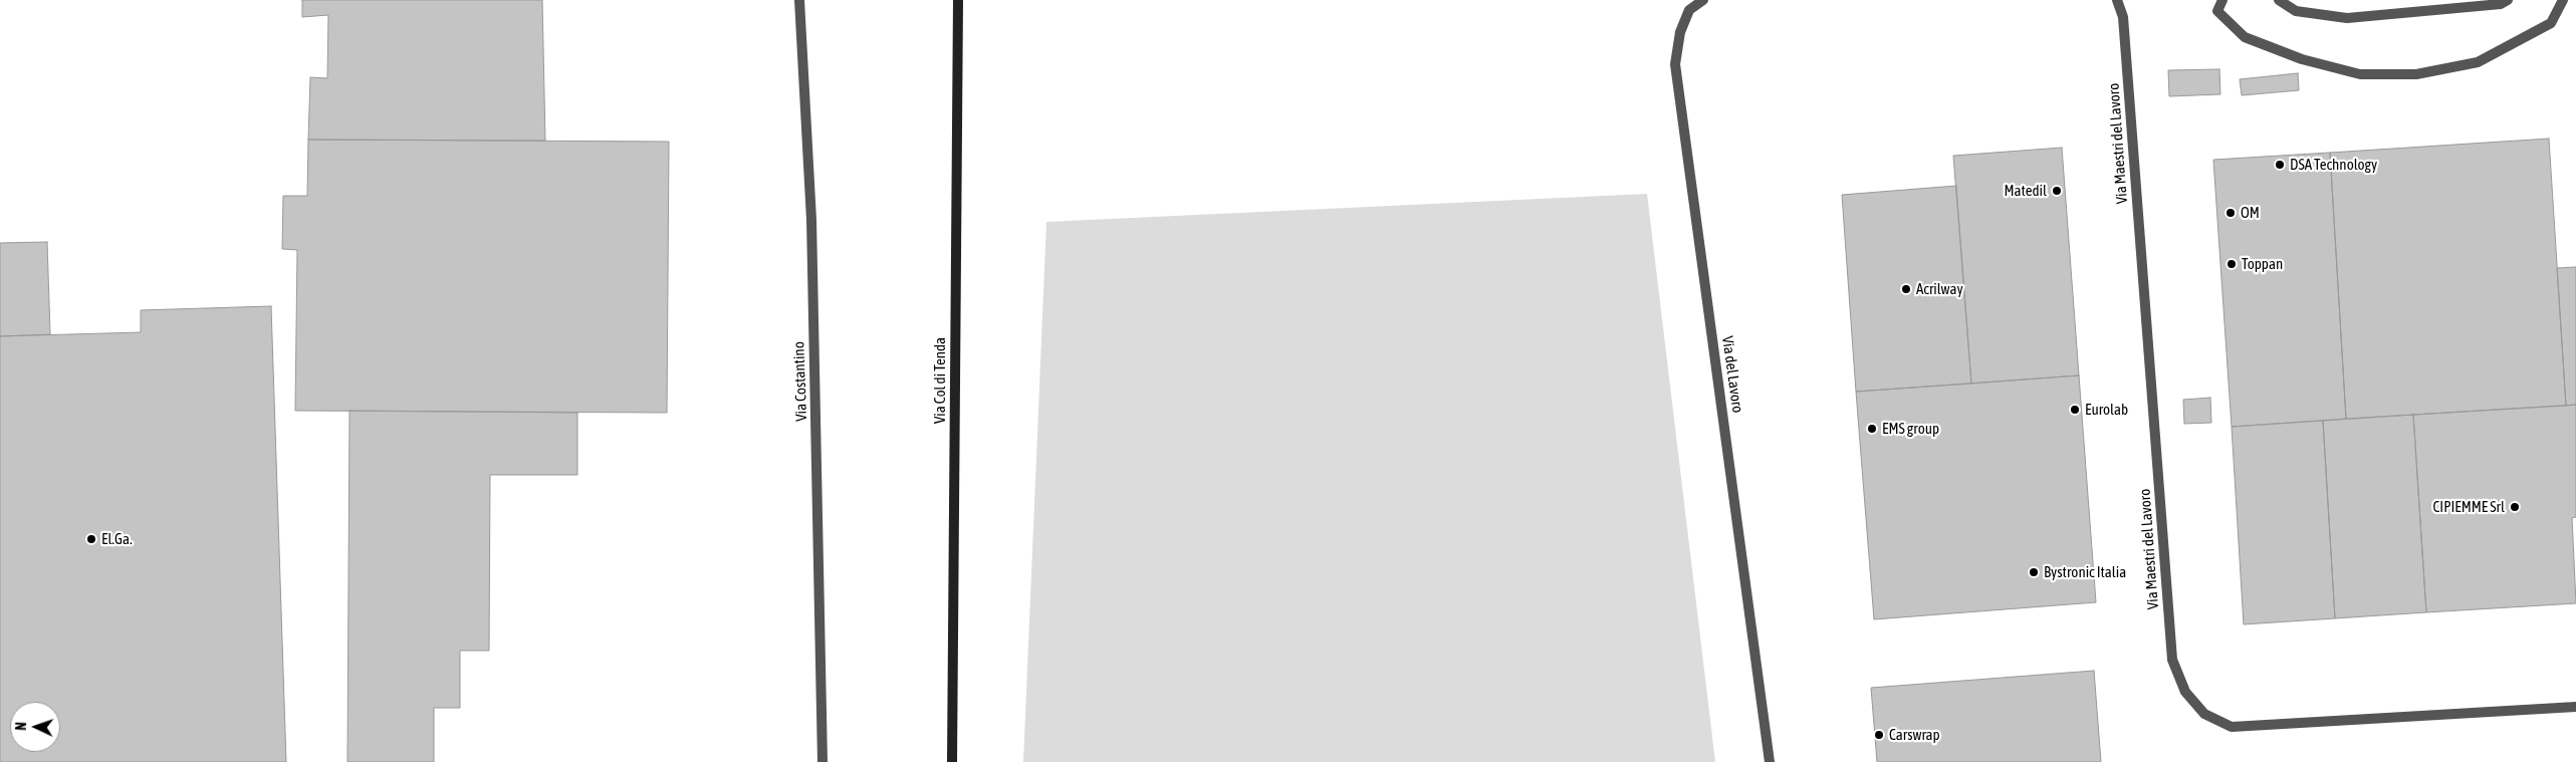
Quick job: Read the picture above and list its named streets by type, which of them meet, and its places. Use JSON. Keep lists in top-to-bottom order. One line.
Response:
{"streets":{"main road":["Via Col di Tenda"],"street":["Via Maestri del Lavoro","Via del Lavoro","Via Costantino"]},"places":["DSA Technology","Matedil","OM","Toppan","Acrilway","Eurolab","EMS group","CIPIEMME Srl","El.Ga.","Bystronic Italia","Carswrap"],"north":"left"}
